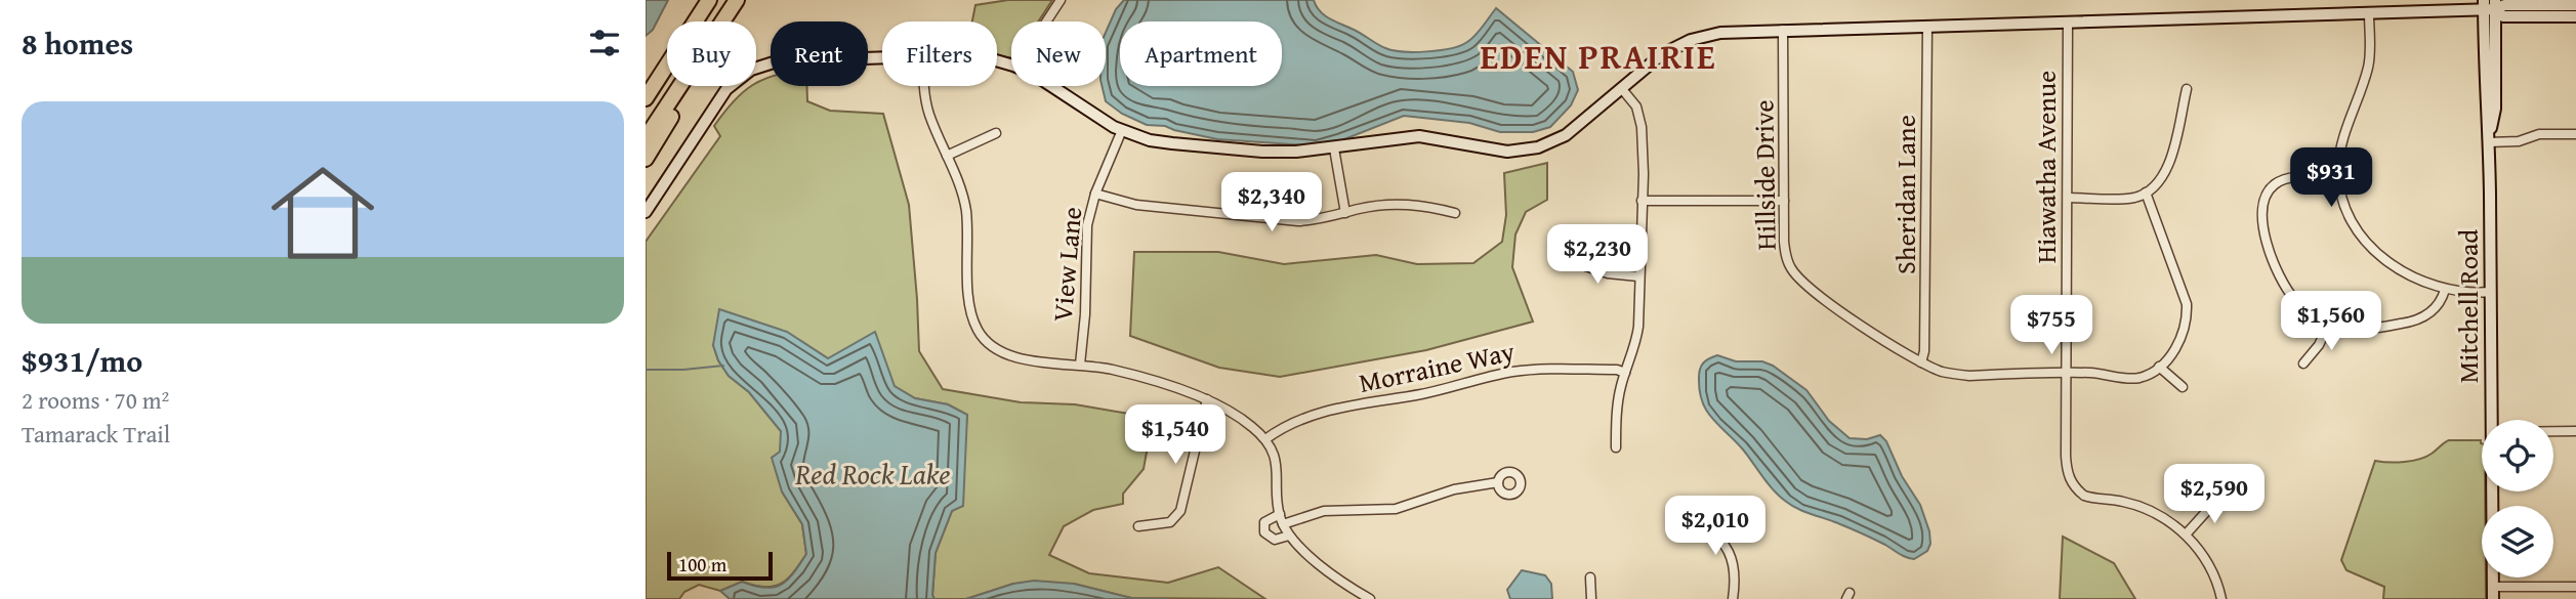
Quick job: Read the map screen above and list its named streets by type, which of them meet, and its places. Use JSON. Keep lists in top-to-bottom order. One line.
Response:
{"streets":{"street":["Hiawatha Avenue","Hillside Drive","Sheridan Lane","View Lane","Mitchell Road","Morraine Way"]},"crossings":[["Hiawatha Avenue","Hillside Drive"],["Hillside Drive","Sheridan Lane"]],"districts":["EDEN PRAIRIE"],"water":["Red Rock Lake"],"scale_bar":"100 m","page":{"heading":"8 homes","chip":["Buy","Rent","Filters","New","Apartment"],"list":[{"name":"$931/mo","note":"2 rooms · 70 m² · Tamarack Trail"}],"price":["$931","$2,340","$2,230","$1,560","$755","$1,540","$2,590","$2,010"],"scale":"100 m"}}
